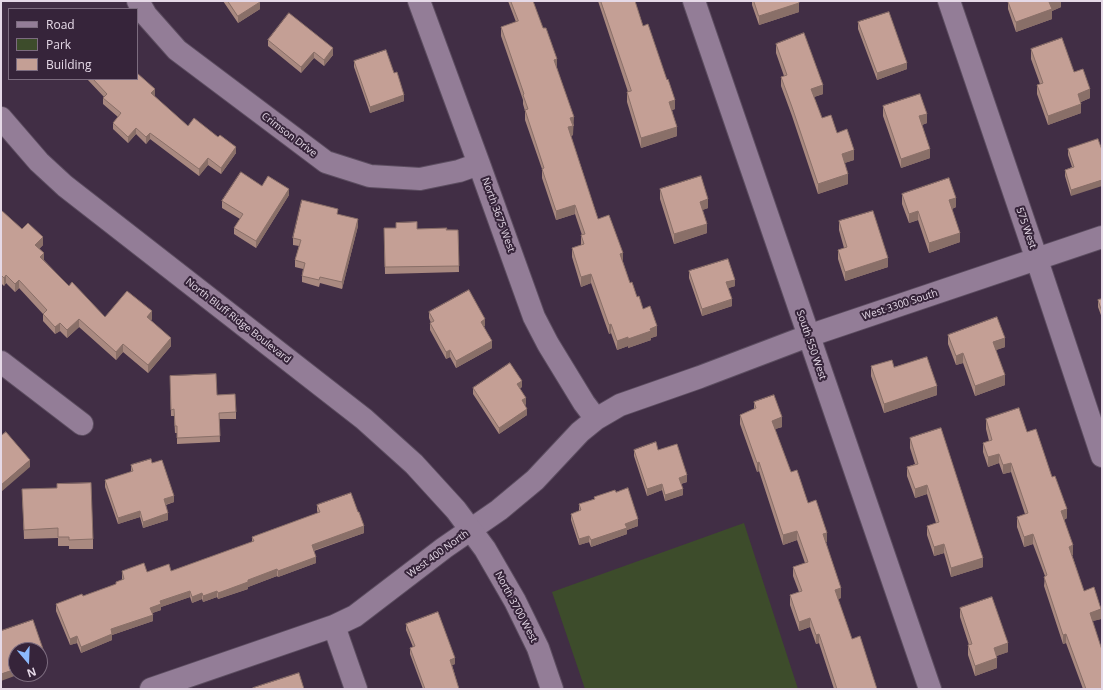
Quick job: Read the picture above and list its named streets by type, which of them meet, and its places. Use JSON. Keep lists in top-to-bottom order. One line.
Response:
{"streets":{"street":["Crimson Drive","North 3675 West","575 West","West 3300 South","North Bluff Ridge Boulevard","South 550 West","West 400 North","North 3700 West"]},"crossings":[["Crimson Drive","North 3675 West"],["North 3675 West","West 400 North"],["575 West","West 3300 South"],["West 3300 South","South 550 West"],["West 3300 South","West 400 North"],["North Bluff Ridge Boulevard","West 400 North"],["North Bluff Ridge Boulevard","North 3700 West"],["West 400 North","North 3700 West"]],"legend":["Road","Park","Building"],"north":"bottom"}
